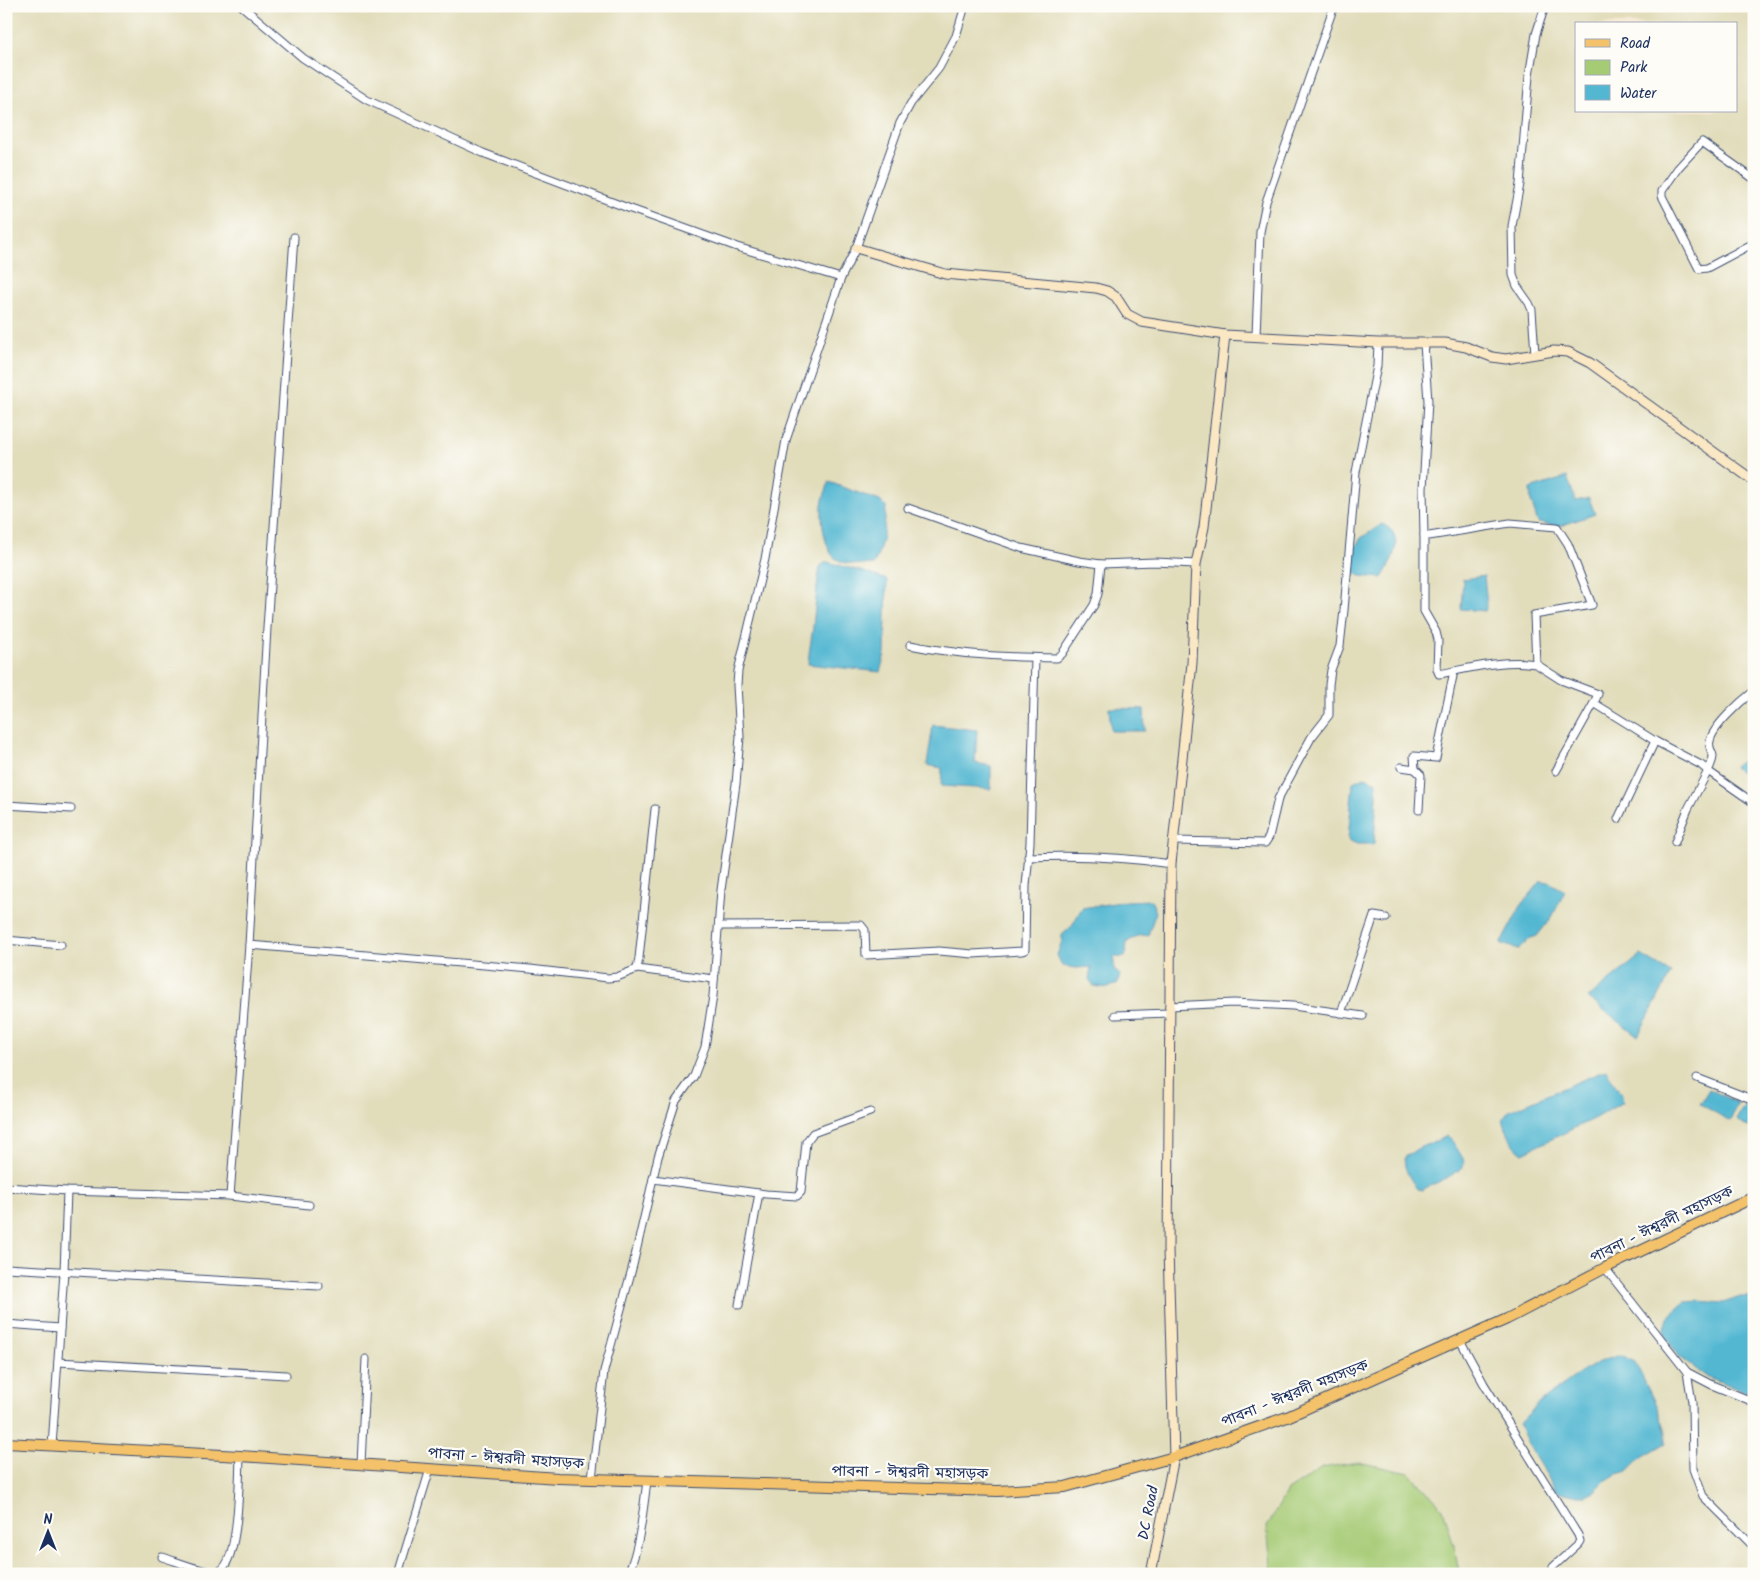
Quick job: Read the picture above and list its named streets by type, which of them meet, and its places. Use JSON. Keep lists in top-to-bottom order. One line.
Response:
{"streets":{"main road":["পাবনা - ঈশ্বরদী মহাসড়ক"],"street":["DC Road"]},"crossings":[["পাবনা - ঈশ্বরদী মহাসড়ক","DC Road"]],"legend":["Road","Park","Water"],"north":"top"}
